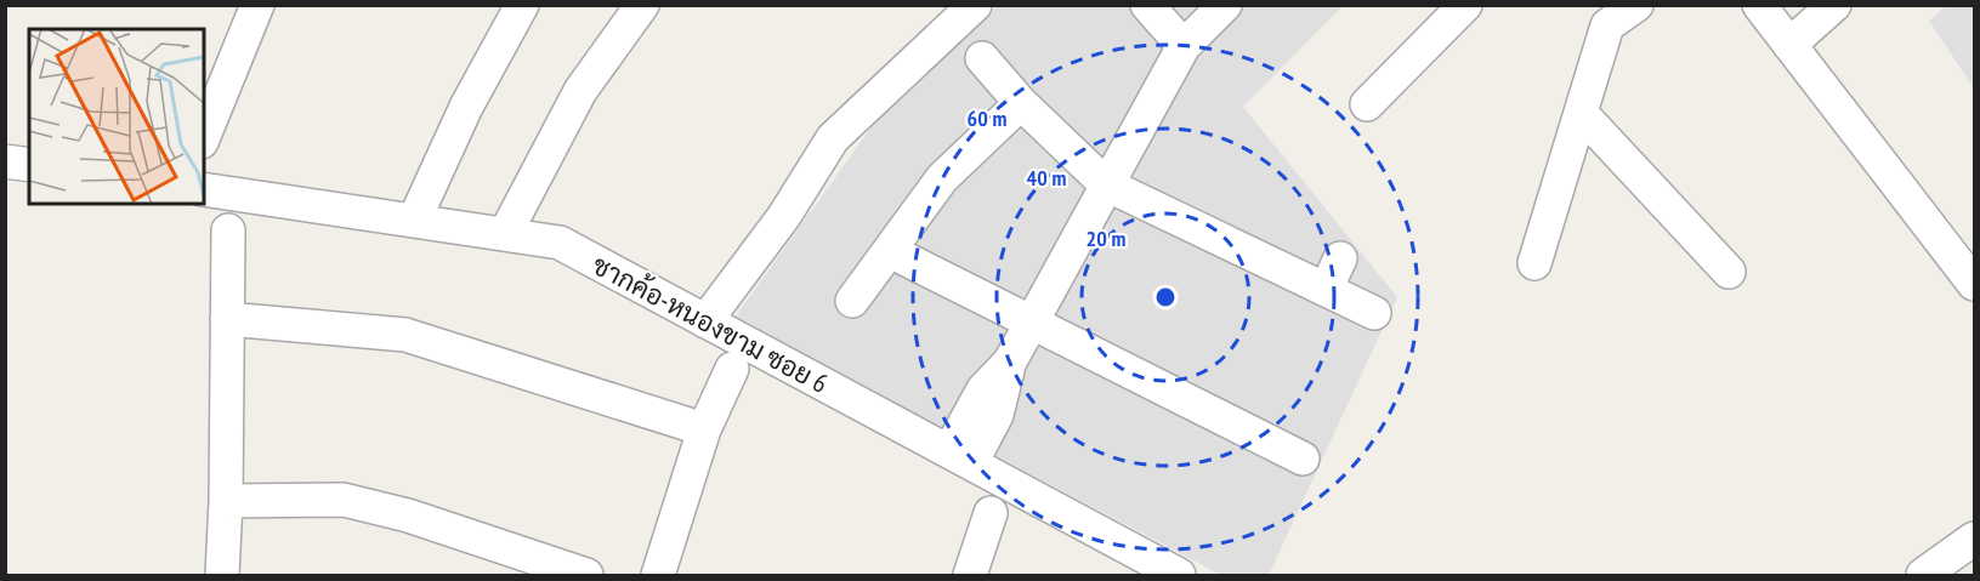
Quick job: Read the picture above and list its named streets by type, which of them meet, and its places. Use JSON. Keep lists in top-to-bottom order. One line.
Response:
{"streets":{"street":["ชากค้อ-หนองขาม ซอย 6"]},"rings":["60 m","40 m","20 m"]}
